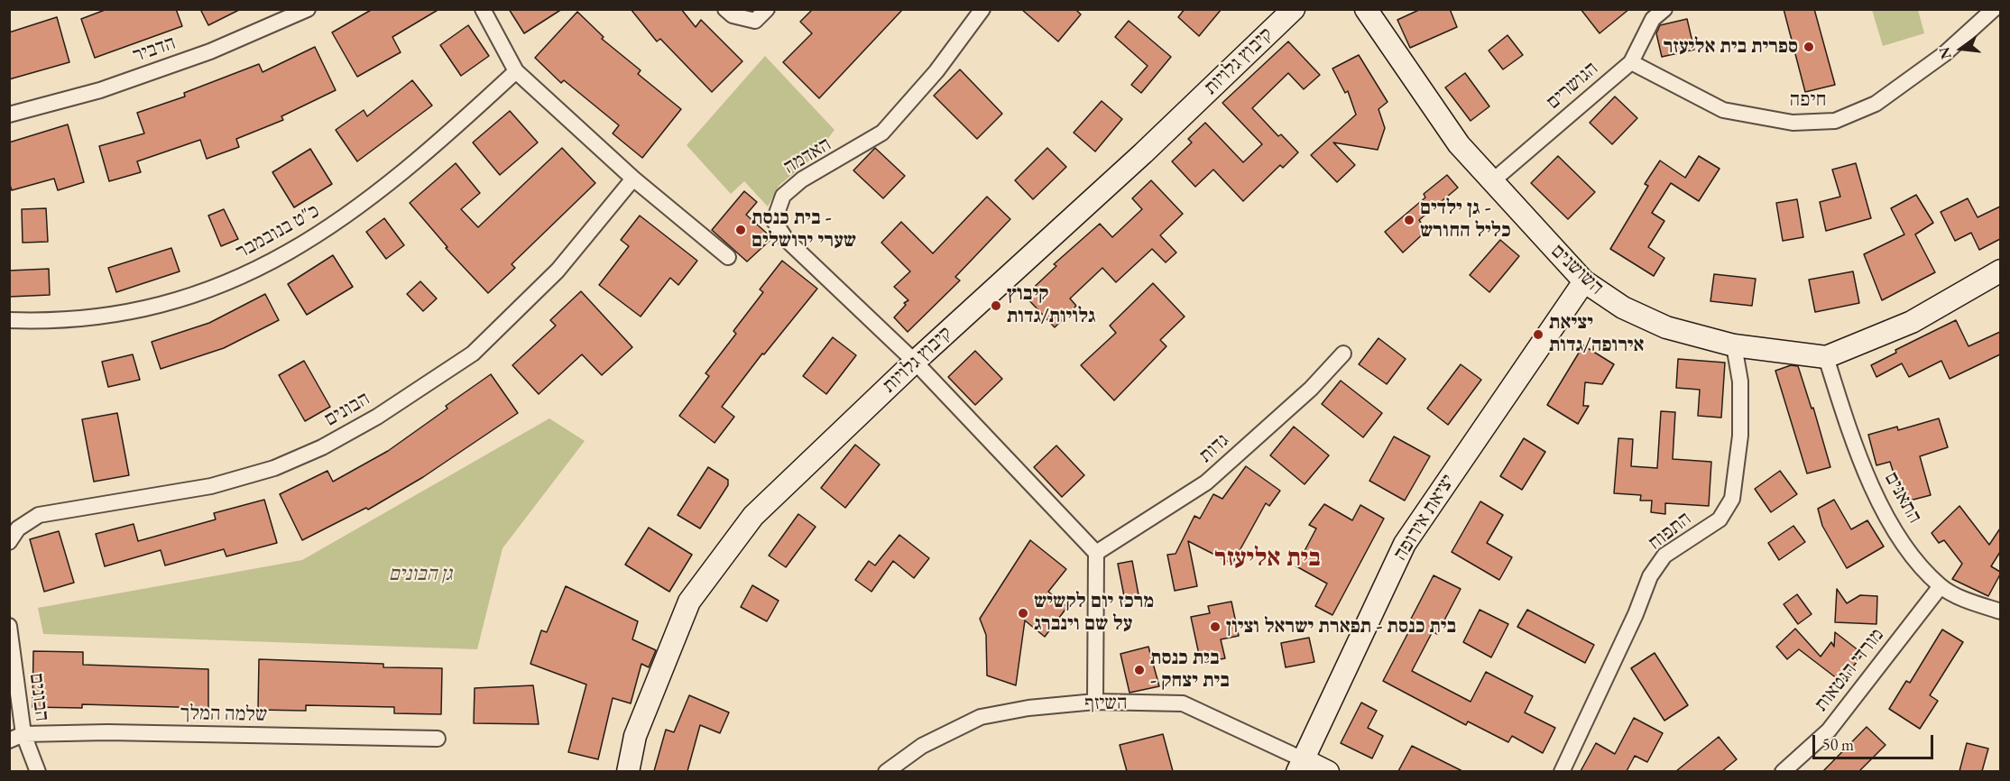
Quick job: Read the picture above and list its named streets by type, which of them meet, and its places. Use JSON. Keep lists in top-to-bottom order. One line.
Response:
{"streets":{"street":["הדביר","קיבוץ גלויות","הגושרים","חיפה","האדמה","כ\"ט בנובמבר","השושנים","הבונים","גדות","התאנים","יציאת אירופה","התפוח","מורדי הגטאות","השיזף","שלמה המלך"]},"crossings":[["קיבוץ גלויות","האדמה"],["הגושרים","חיפה"],["הגושרים","השושנים"],["השושנים","התאנים"],["השושנים","יציאת אירופה"],["השושנים","התפוח"],["הבונים","שלמה המלך"],["התאנים","מורדי הגטאות"],["יציאת אירופה","השיזף"]],"districts":["בית אליעזר"],"parks":["גן הבונים"],"places":["ספרית בית אליעזר","גן ילדים - כליל החורש","בית כנסת - שערי ירושלים","קיבוץ גלויות/גדות","יציאת אירופה/גדות","מרכז יום לקשיש על שם וינברג","בית כנסת - תפארת ישראל וציון","בית כנסת - בית יצחק"],"scale_bar":"50 m","north":"left"}
